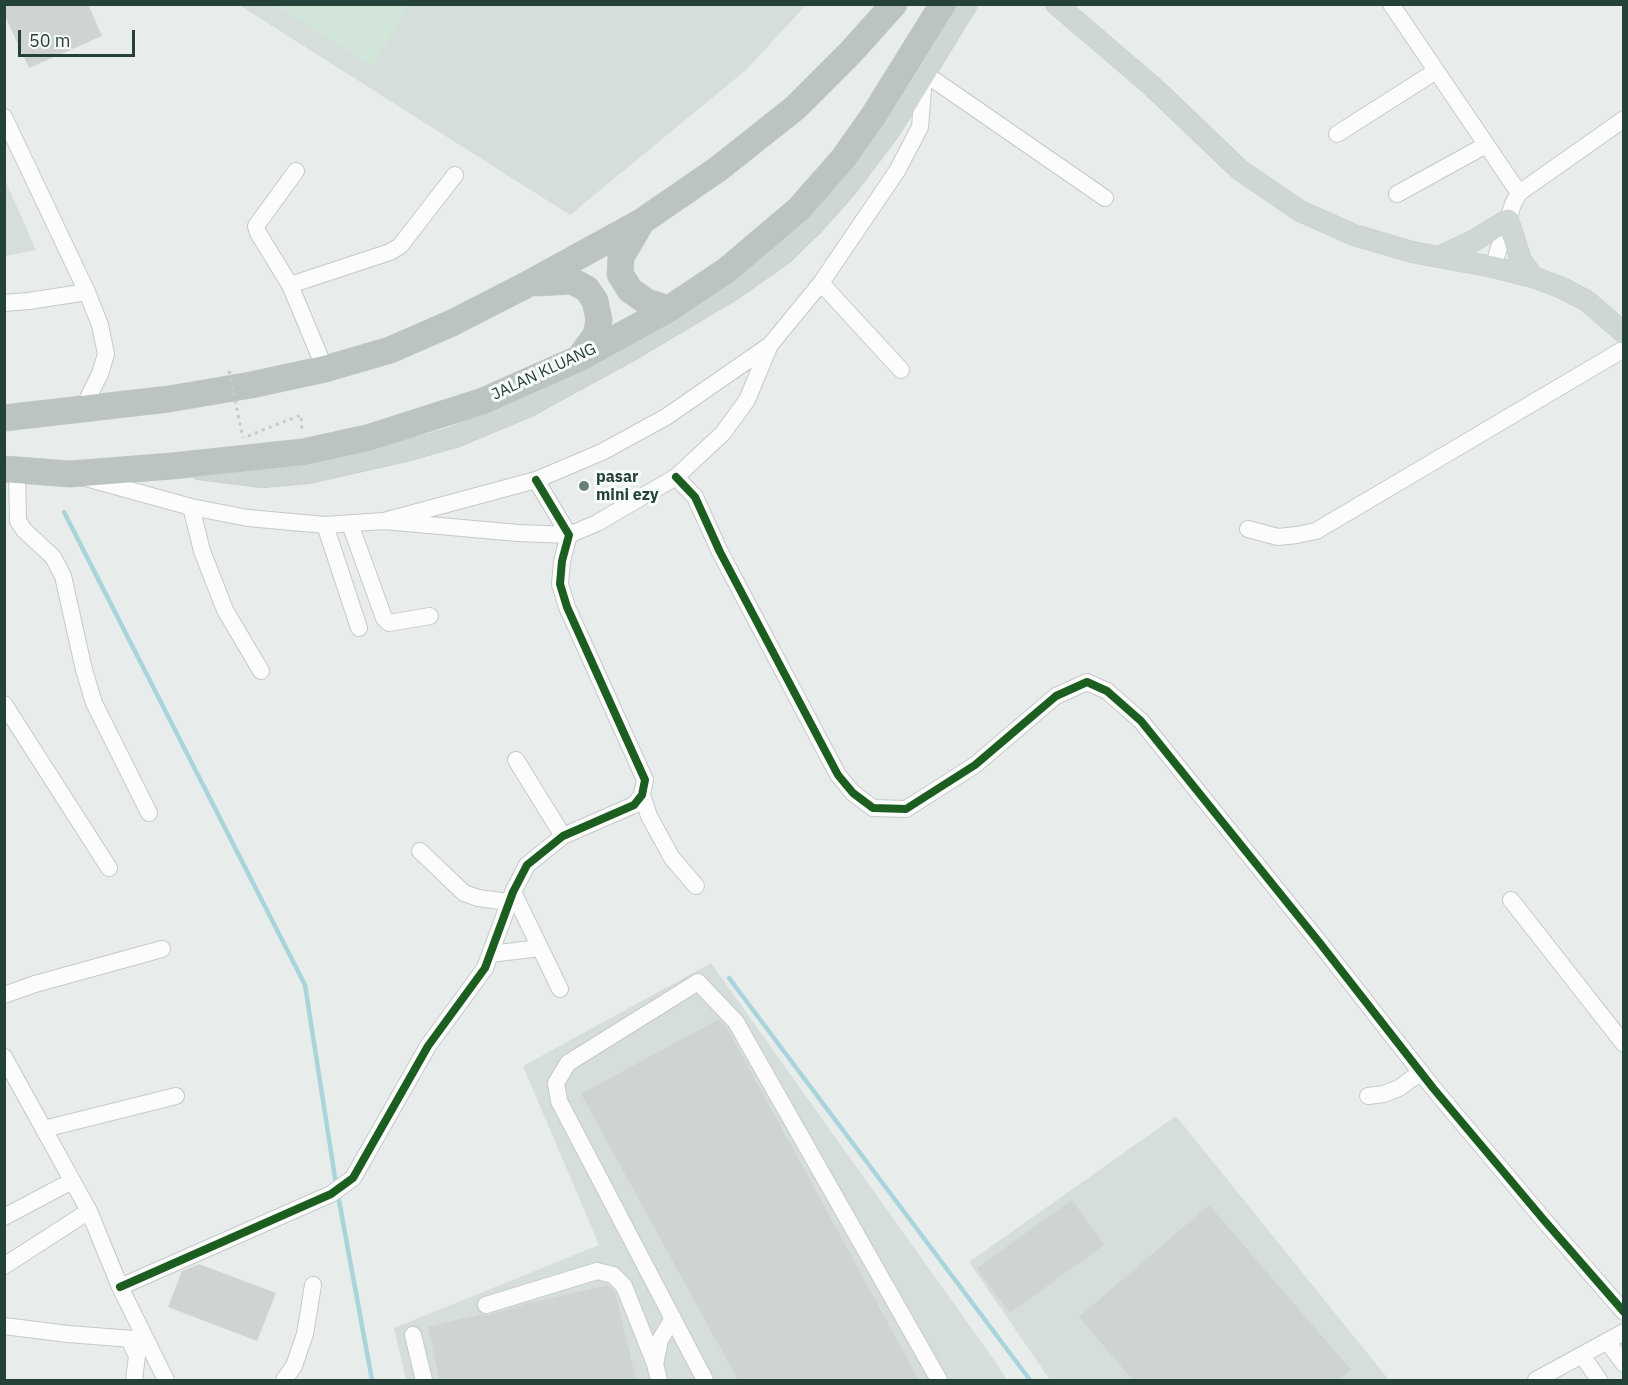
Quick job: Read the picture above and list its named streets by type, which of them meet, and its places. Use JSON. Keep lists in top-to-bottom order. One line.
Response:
{"streets":{"highway":["JALAN KLUANG"]},"places":["pasar mini ezy"],"scale_bar":"50 m"}
